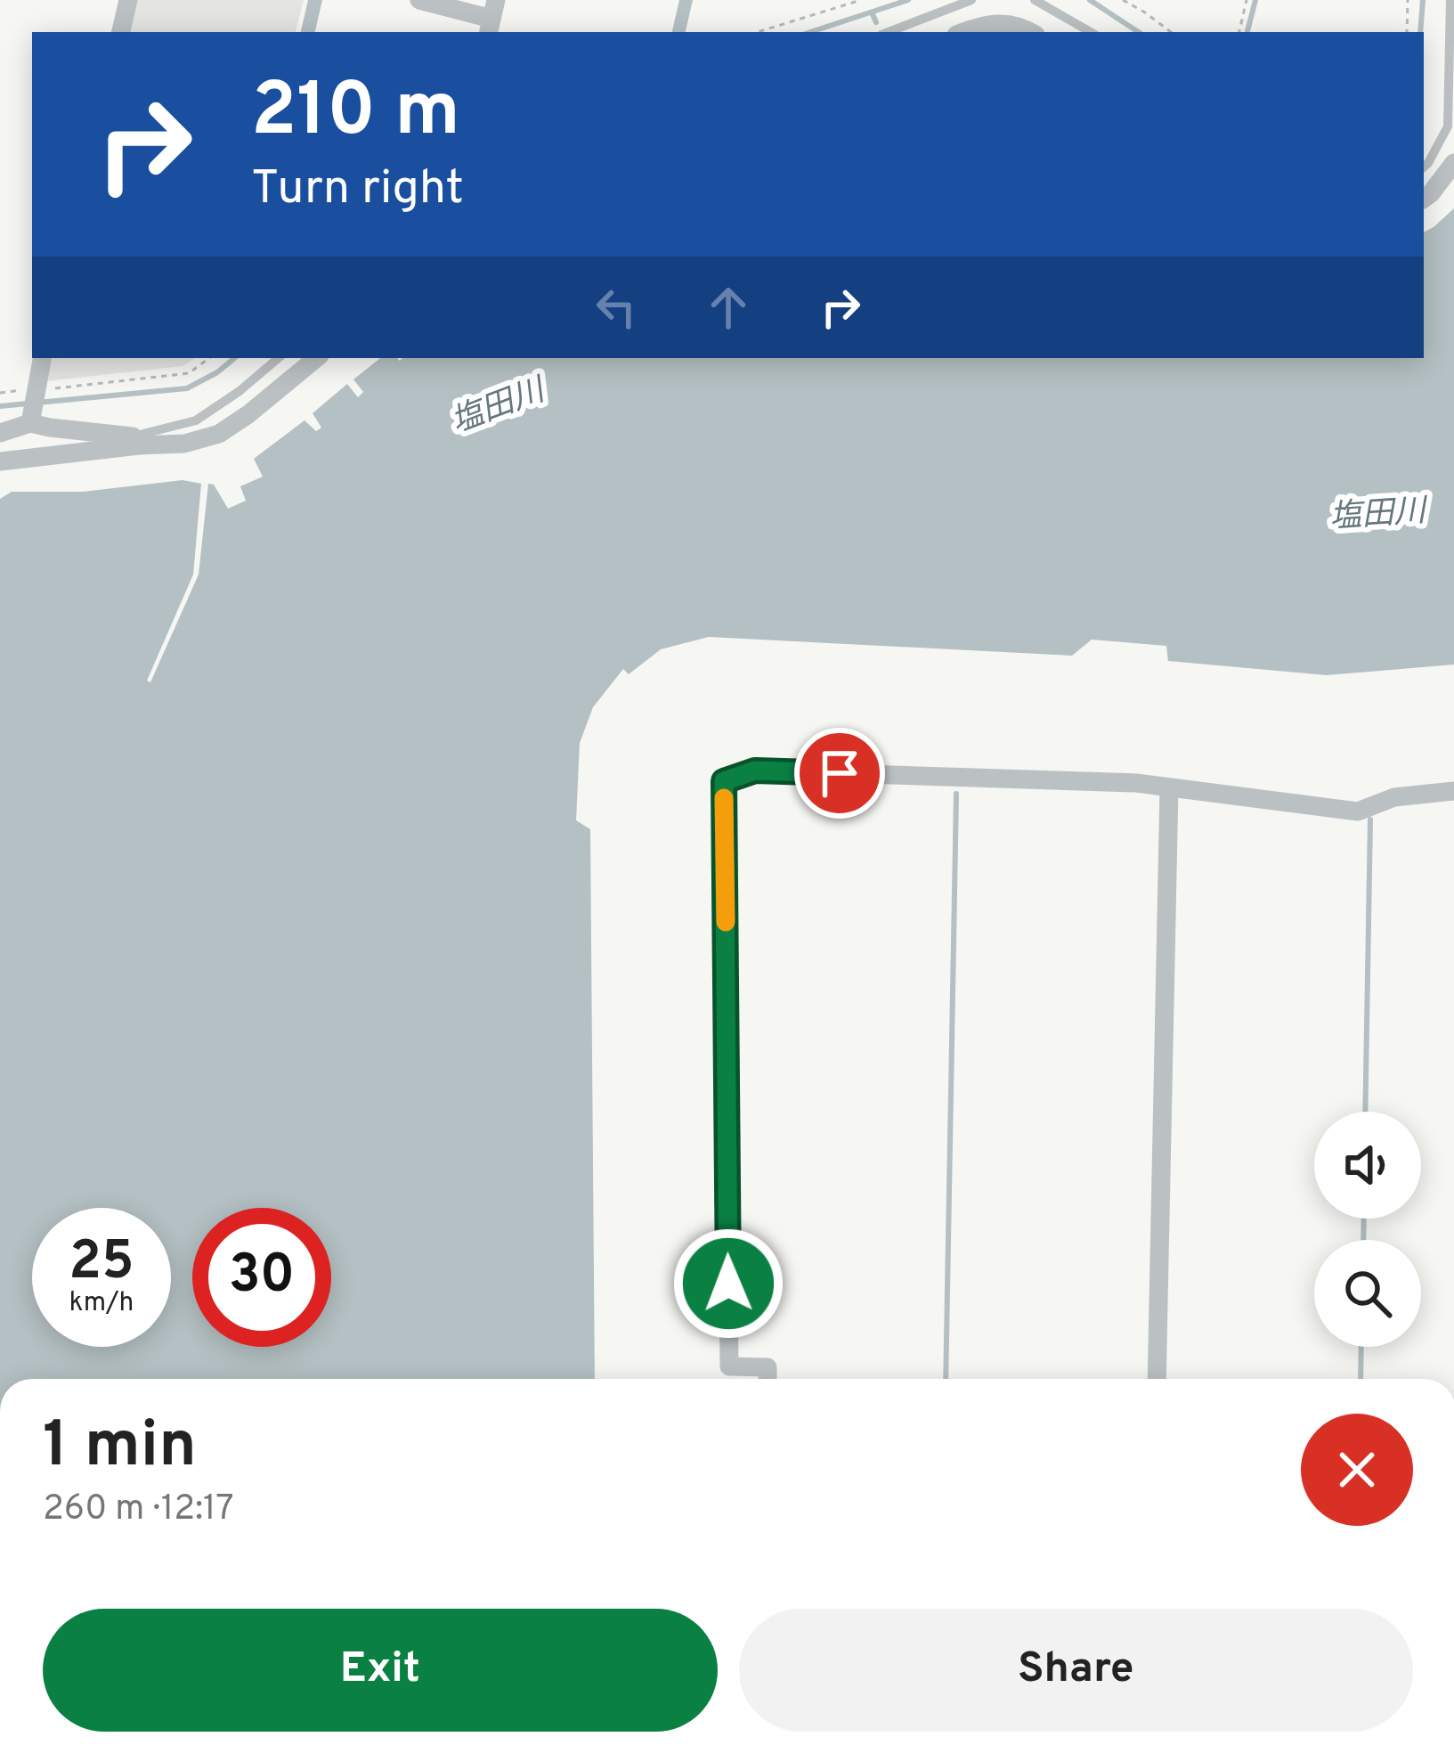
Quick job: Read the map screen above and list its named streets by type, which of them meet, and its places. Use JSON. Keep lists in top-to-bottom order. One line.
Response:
{"water":["塩田川"],"page":{"turn":["210 m","Turn right"],"speed":"25 km/h","limit":"30","heading":["1 min","260 m · 12:17"],"buttons":["Exit","Share"]}}
